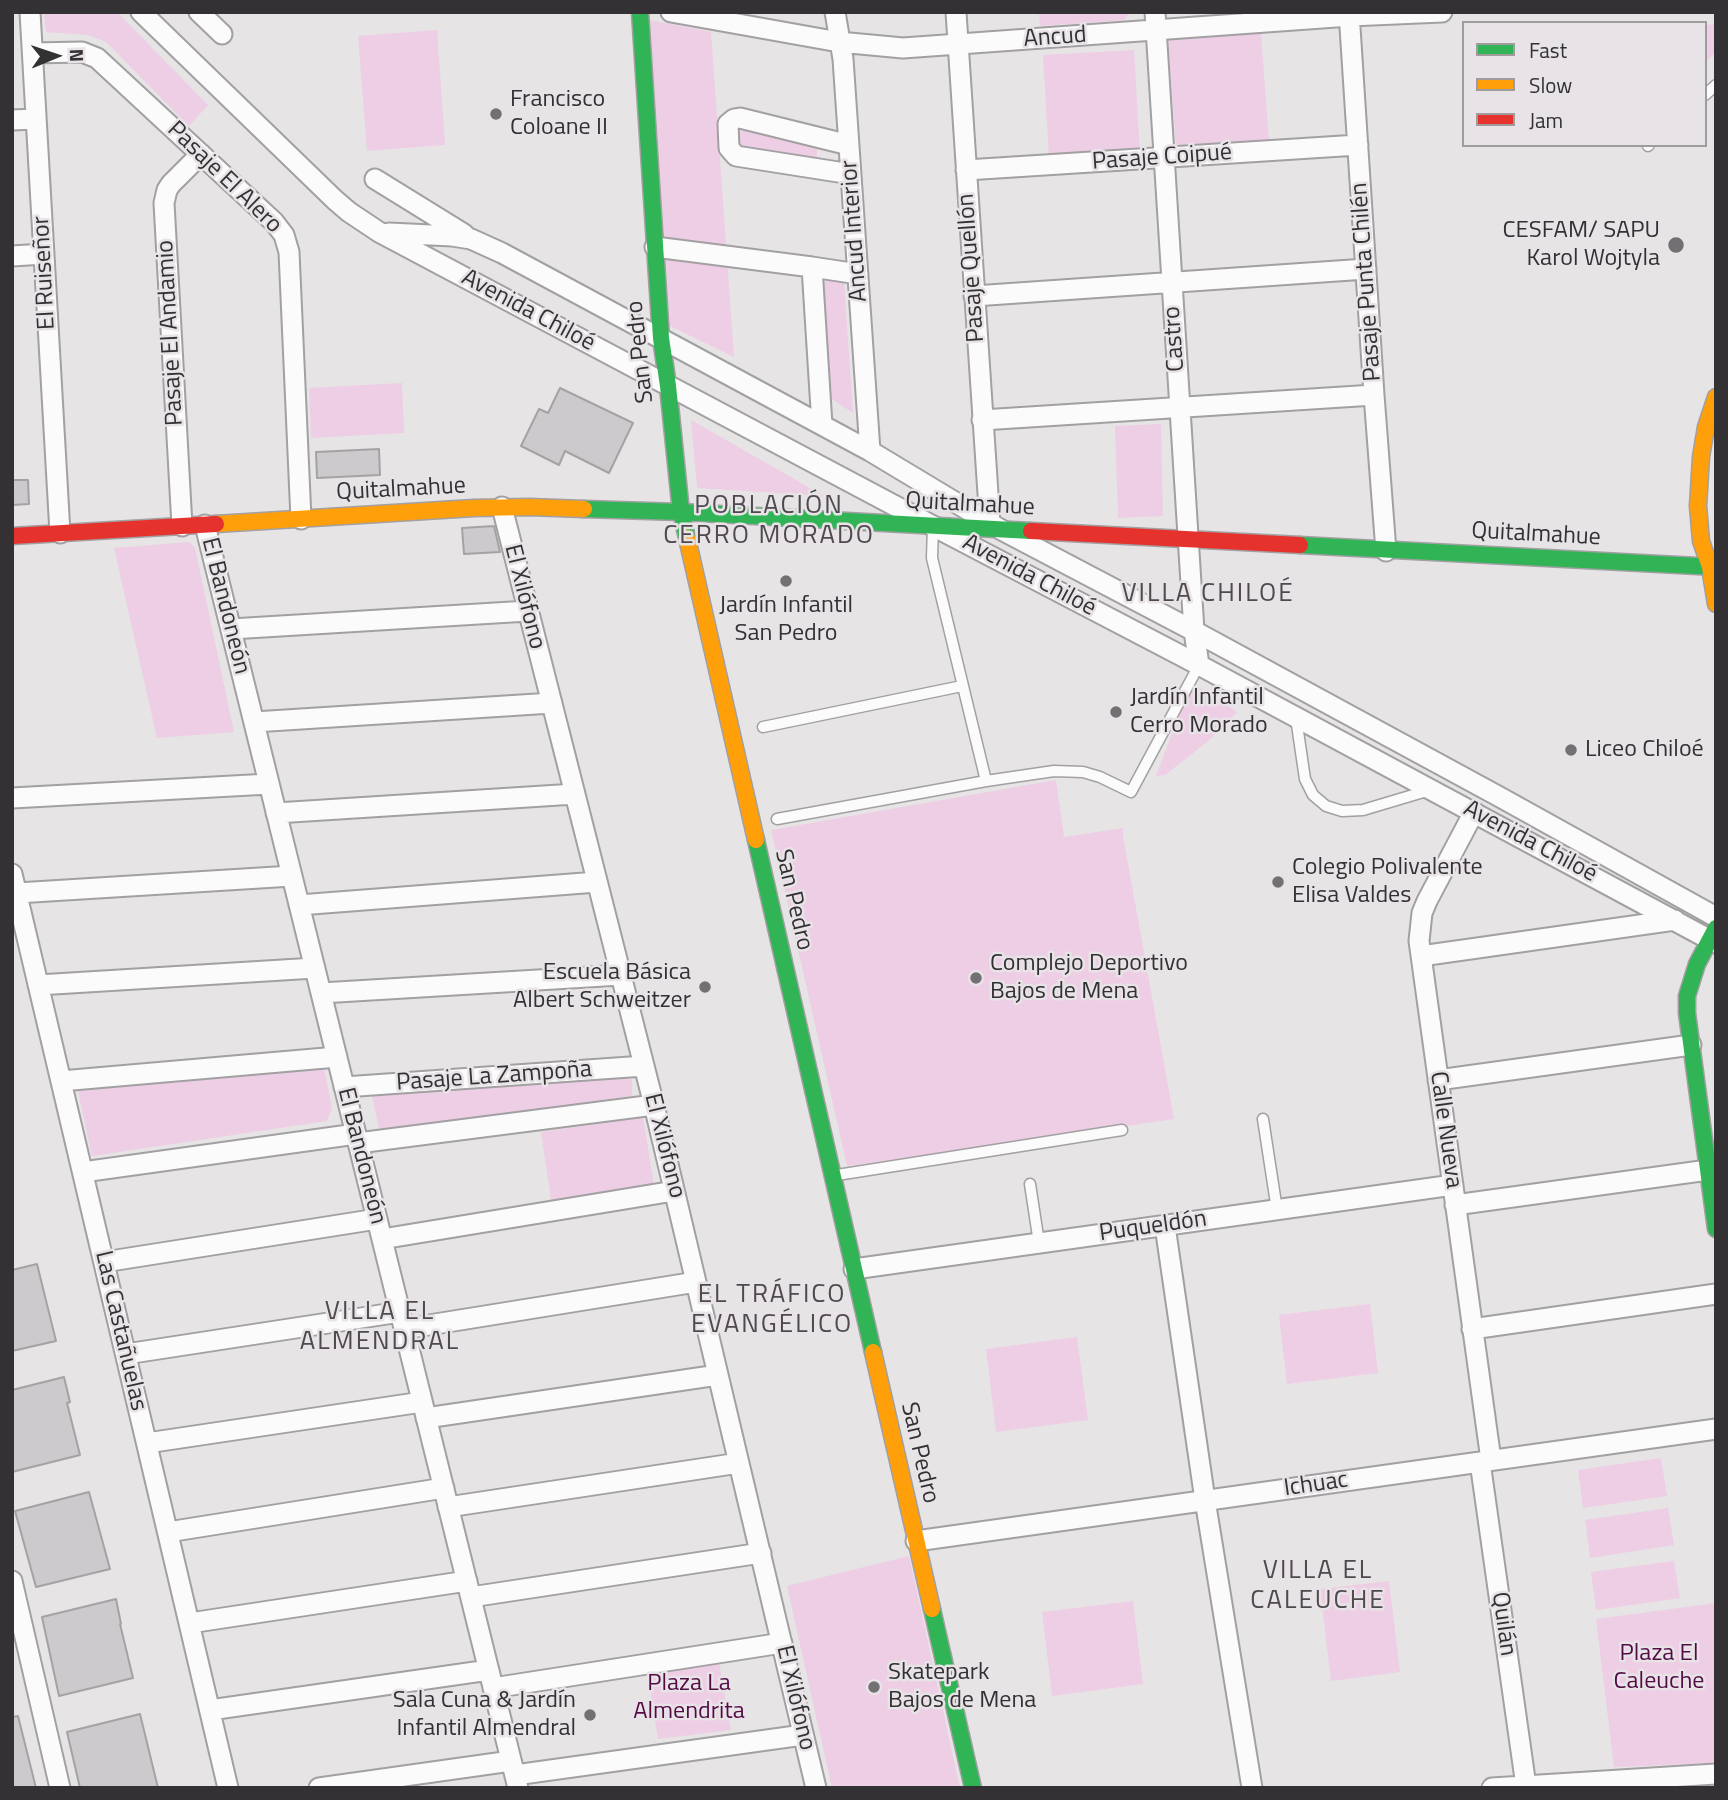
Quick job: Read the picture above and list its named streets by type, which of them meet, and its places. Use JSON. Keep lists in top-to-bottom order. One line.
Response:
{"streets":{"street":["Ancud","Pasaje Coipué","Pasaje El Alero","Ancud Interior","Pasaje Quellón","El Ruiseñor","Pasaje Punta Chilén","Avenida Chiloé","Pasaje El Andamio","Castro","San Pedro","Quitalmahue","El Xilófono","El Bandoneón","Pasaje La Zampoña","Calle Nueva","Puqueldón","Las Castañuelas","Ichuac","Quilán"]},"crossings":[["Ancud","Ancud Interior"],["Ancud","Pasaje Quellón"],["Ancud","Pasaje Punta Chilén"],["Ancud","Castro"],["Pasaje Coipué","Pasaje Quellón"],["Pasaje Coipué","Pasaje Punta Chilén"],["Pasaje Coipué","Castro"],["Pasaje El Alero","El Ruiseñor"],["Pasaje El Alero","Pasaje El Andamio"],["Pasaje El Alero","Quitalmahue"],["Ancud Interior","Avenida Chiloé"],["Pasaje Quellón","Avenida Chiloé"],["Pasaje Quellón","Quitalmahue"],["El Ruiseñor","Quitalmahue"],["Pasaje Punta Chilén","Quitalmahue"],["Avenida Chiloé","Castro"],["Avenida Chiloé","San Pedro"],["Avenida Chiloé","Quitalmahue"],["Avenida Chiloé","Calle Nueva"],["Pasaje El Andamio","Quitalmahue"],["Castro","Quitalmahue"],["San Pedro","Quitalmahue"],["San Pedro","Puqueldón"],["San Pedro","Ichuac"],["Quitalmahue","El Xilófono"],["Quitalmahue","El Bandoneón"],["El Xilófono","Pasaje La Zampoña"],["El Bandoneón","Pasaje La Zampoña"],["Calle Nueva","Puqueldón"],["Calle Nueva","Ichuac"],["Calle Nueva","Quilán"],["Ichuac","Quilán"]],"districts":["POBLACIÓN CERRO MORADO","VILLA CHILOÉ","EL TRÁFICO EVANGÉLICO","VILLA EL ALMENDRAL","VILLA EL CALEUCHE"],"parks":["Plaza El Caleuche","Plaza La Almendrita"],"places":["Francisco Coloane II","CESFAM/ SAPU Karol Wojtyla","Jardín Infantil San Pedro","Jardín Infantil Cerro Morado","Liceo Chiloé","Colegio Polivalente Elisa Valdes","Complejo Deportivo Bajos de Mena","Escuela Básica Albert Schweitzer","Skatepark Bajos de Mena","Sala Cuna & Jardín Infantil Almendral"],"legend":["Fast","Slow","Jam"],"north":"right"}
